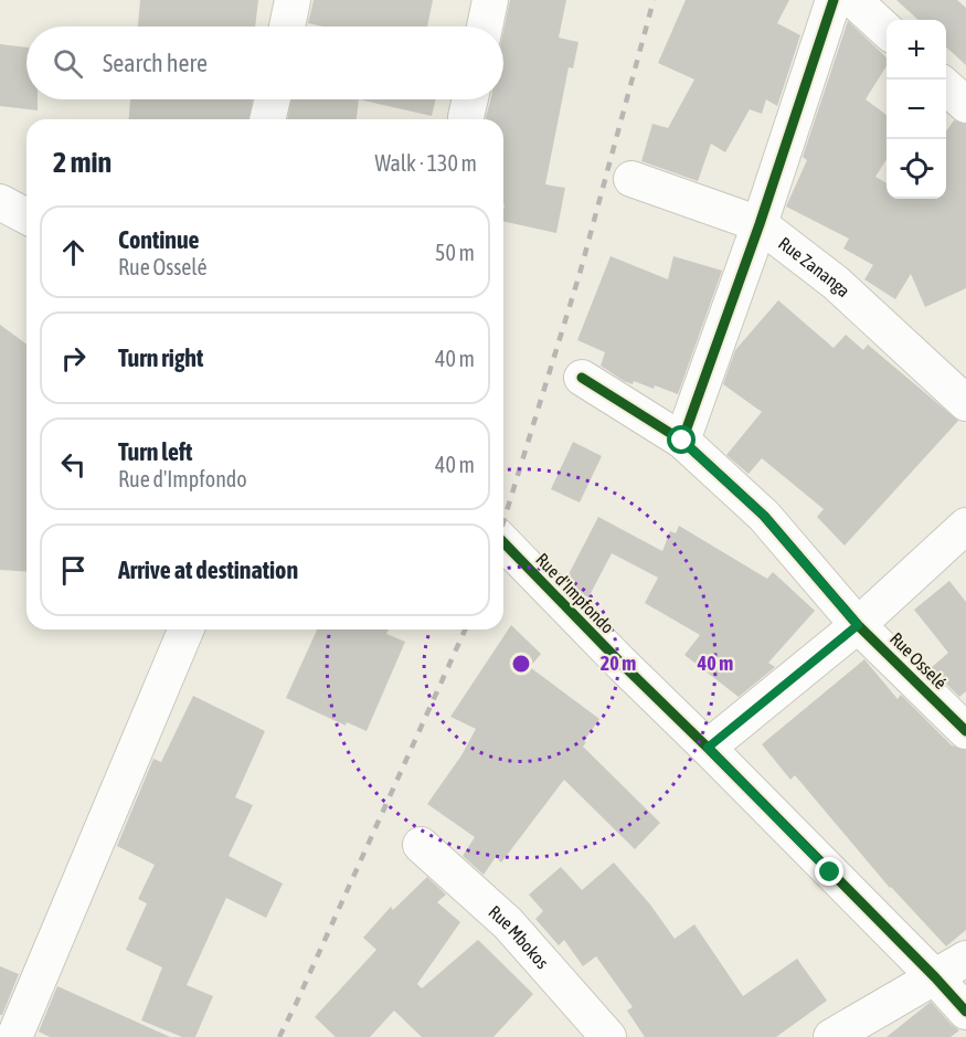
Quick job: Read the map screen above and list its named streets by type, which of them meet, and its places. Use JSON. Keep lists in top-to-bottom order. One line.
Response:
{"streets":{"street":["Rue Zananga","Rue d'Impfondo","Rue Osselé","Rue Mbokos"]},"page":{"map_buttons":["+","−"],"search":"Search here","heading":["2 min","Walk · 130 m"],"list":[["Continue","Rue Osselé","50 m"],["Turn right","40 m"],["Turn left","Rue d'Impfondo","40 m"],"Arrive at destination"]},"rings":["20 m","40 m"]}
